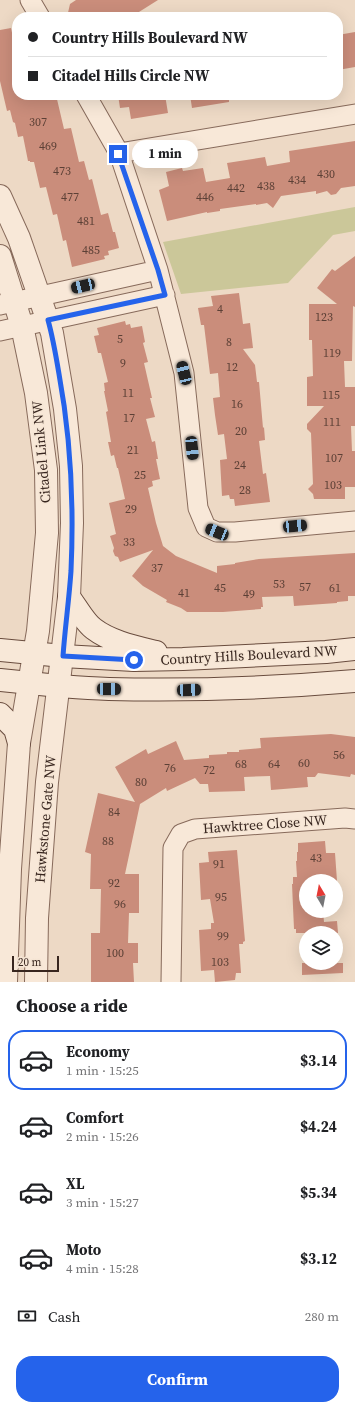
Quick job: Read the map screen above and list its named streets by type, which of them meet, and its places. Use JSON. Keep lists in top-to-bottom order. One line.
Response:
{"streets":{"street":["Citadel Link NW","Country Hills Boulevard NW","Hawkstone Gate NW","Hawktree Close NW"]},"crossings":[["Citadel Link NW","Country Hills Boulevard NW"],["Citadel Link NW","Hawkstone Gate NW"],["Country Hills Boulevard NW","Hawkstone Gate NW"]],"house_numbers":["307","469","473","430","434","438","442","477","446","481","485","4","123","5","8","119","9","12","11","115","16","17","111","20","21","107","24","25","103","28","29","33","37","53","57","45","61","41","49","56","60","68","64","76","72","80","84","88","43","91","92","95","96","99","100","103"],"scale_bar":"20 m","north":"top","page":{"banner":["Country Hills Boulevard NW","Citadel Hills Circle NW"],"bubble":"1 min","scale":"20 m","heading":"Choose a ride","list":[{"name":"Economy","note":"1 min · 15:25","value":"$3.14"},{"name":"Comfort","note":"2 min · 15:26","value":"$4.24"},{"name":"XL","note":"3 min · 15:27","value":"$5.34"},{"name":"Moto","note":"4 min · 15:28","value":"$3.12"}],"pay":["Cash","280 m"],"buttons":"Confirm"}}
